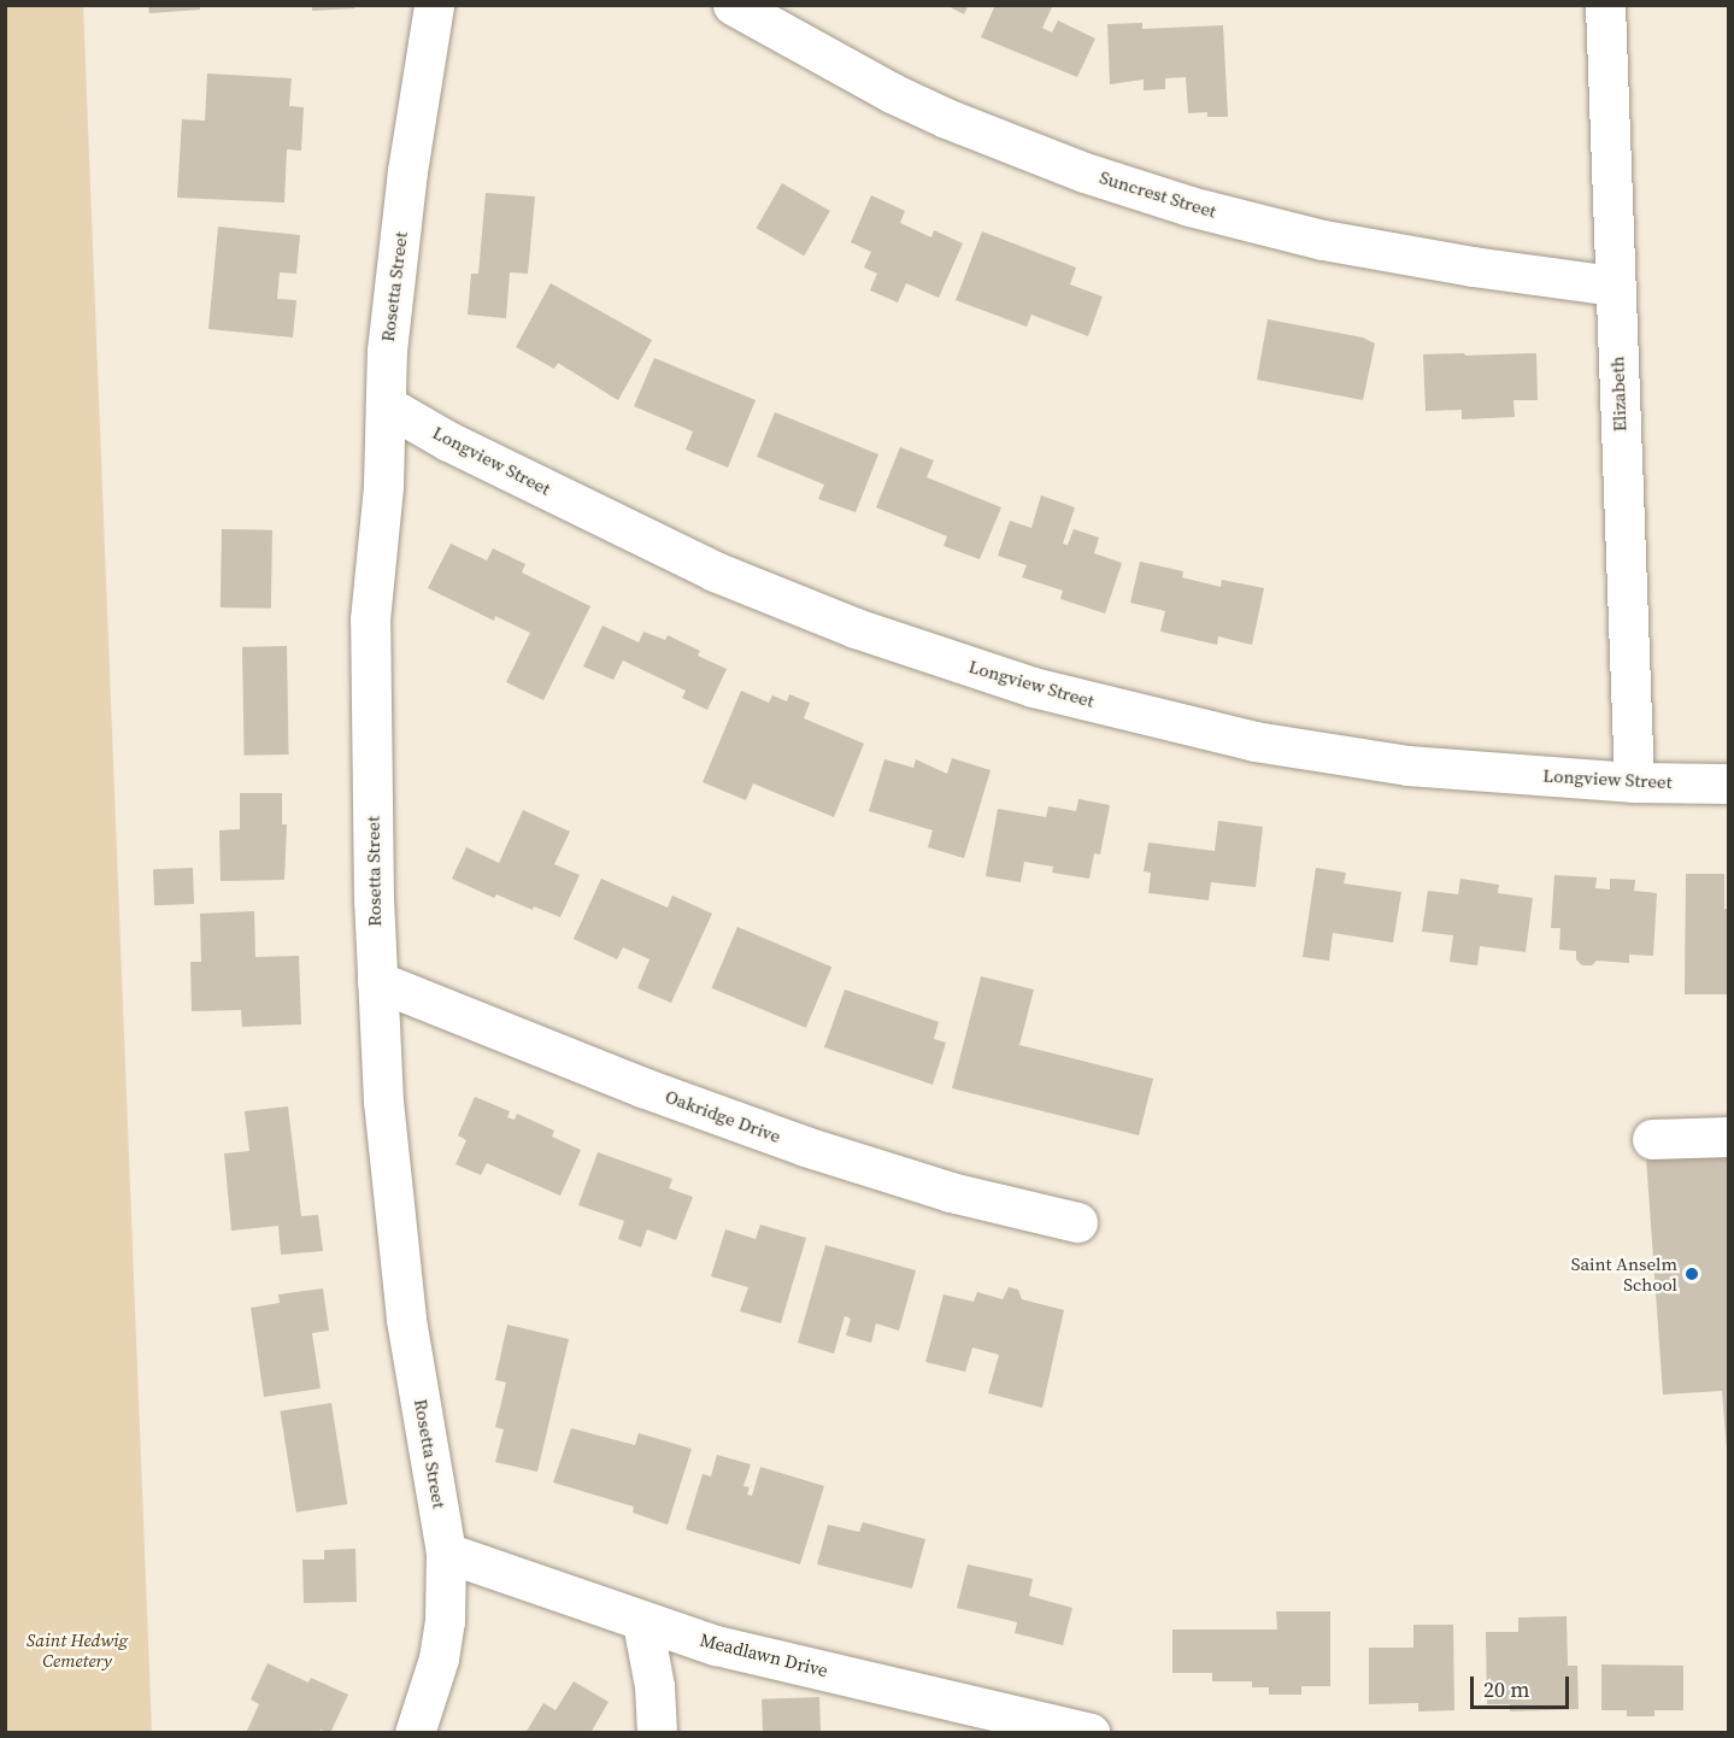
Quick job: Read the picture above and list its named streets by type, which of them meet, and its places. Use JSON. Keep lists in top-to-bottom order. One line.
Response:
{"streets":{"street":["Suncrest Street","Rosetta Street","Elizabeth","Longview Street","Oakridge Drive","Meadlawn Drive"]},"crossings":[["Suncrest Street","Elizabeth"],["Rosetta Street","Longview Street"],["Rosetta Street","Oakridge Drive"],["Rosetta Street","Meadlawn Drive"],["Elizabeth","Longview Street"]],"parks":["Saint Hedwig Cemetery"],"places":["Saint Anselm School"],"scale_bar":"20 m"}
